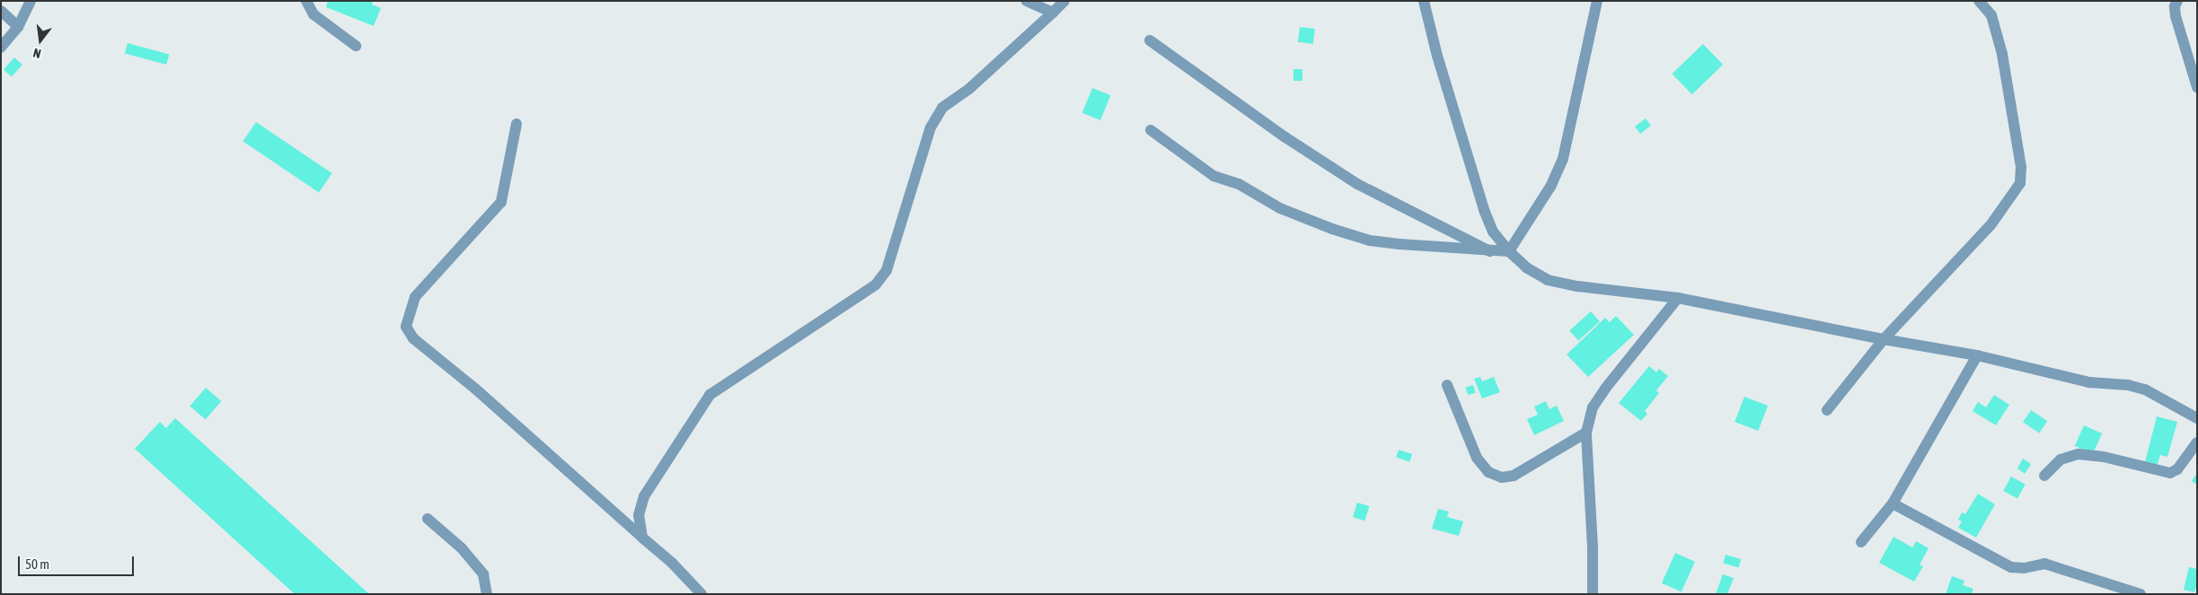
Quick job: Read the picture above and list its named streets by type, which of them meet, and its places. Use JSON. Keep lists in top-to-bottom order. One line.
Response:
{"scale_bar":"50 m","north":"bottom"}
